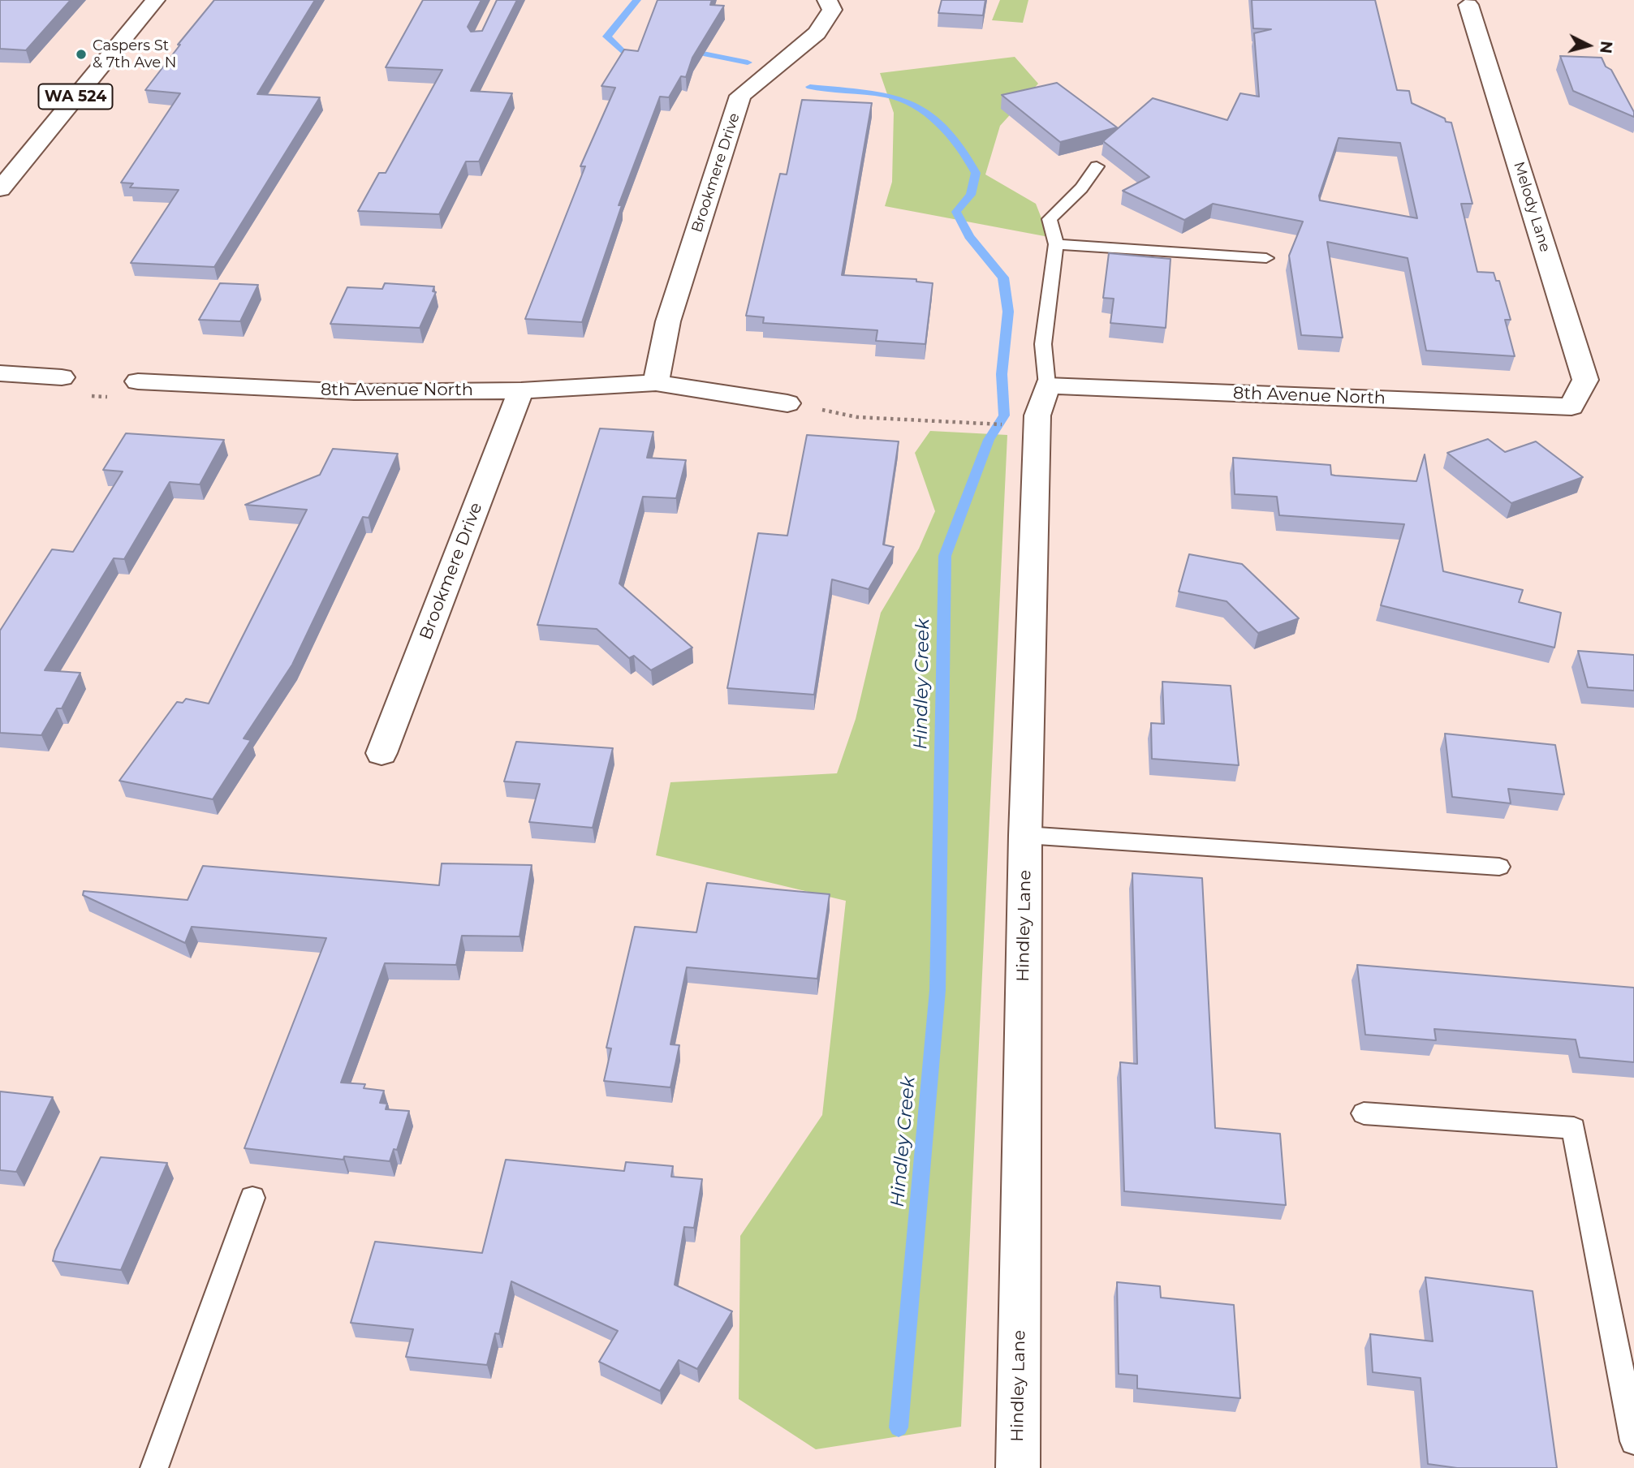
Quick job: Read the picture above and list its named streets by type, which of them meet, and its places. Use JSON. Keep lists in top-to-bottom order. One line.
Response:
{"streets":{"street":["WA 524","Brookmere Drive","Melody Lane","8th Avenue North","Hindley Lane"]},"crossings":[["Brookmere Drive","8th Avenue North"],["Melody Lane","8th Avenue North"],["8th Avenue North","Hindley Lane"]],"water":["Hindley Creek"],"places":["Caspers St & 7th Ave N"],"north":"right"}
